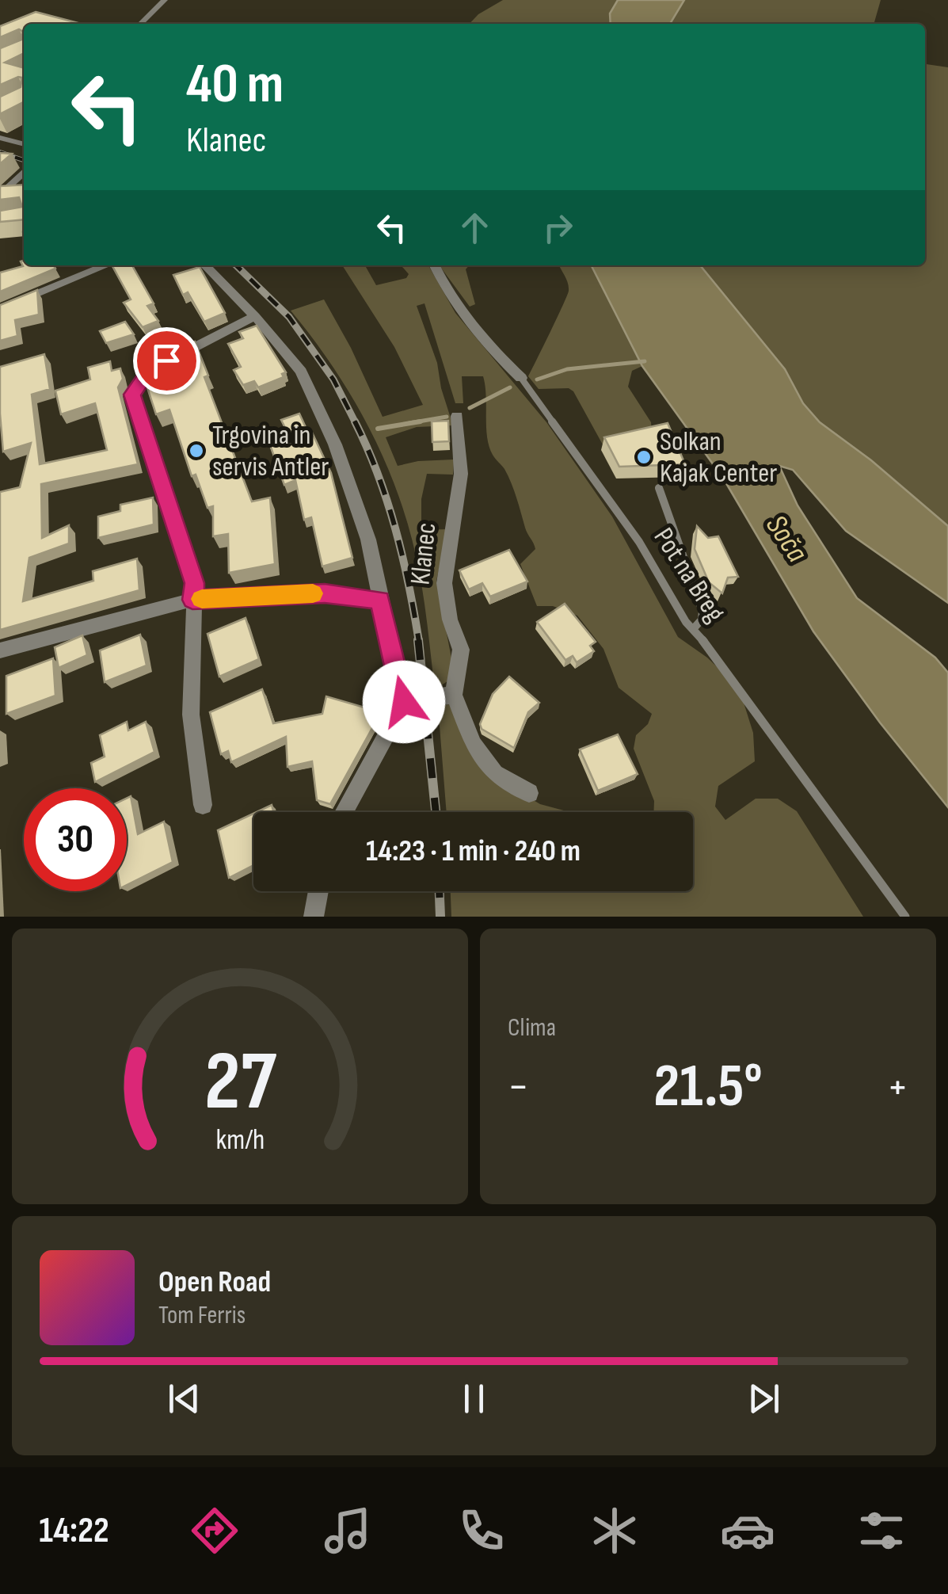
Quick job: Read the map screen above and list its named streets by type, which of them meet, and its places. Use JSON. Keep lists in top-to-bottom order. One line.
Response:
{"streets":{"street":["Klanec","Pot na Breg"]},"water":["Soča"],"places":["Trgovina in servis Antler","Solkan Kajak Center"],"page":{"turn":["40 m","Klanec"],"limit":"30","trip":"14:23 · 1 min · 240 m","tile":"Clima","heat":["−","21.5°","+"],"song":["Open Road","Tom Ferris"],"tabs":"14:22","gauge":["27","km/h"]}}
